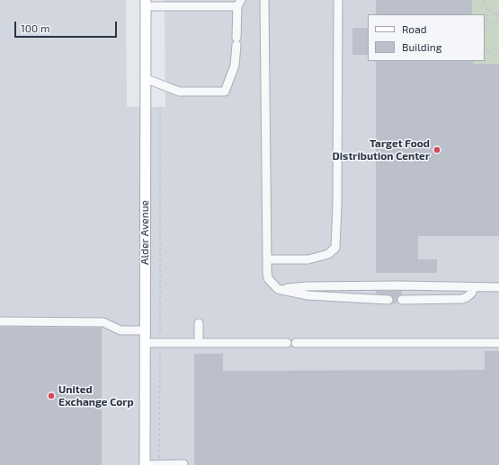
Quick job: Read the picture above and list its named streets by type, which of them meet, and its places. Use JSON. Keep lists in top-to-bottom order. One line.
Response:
{"streets":{"main road":["Alder Avenue"]},"places":["Target Food Distribution Center","United Exchange Corp"],"legend":["Road","Building"],"scale_bar":"100 m"}
